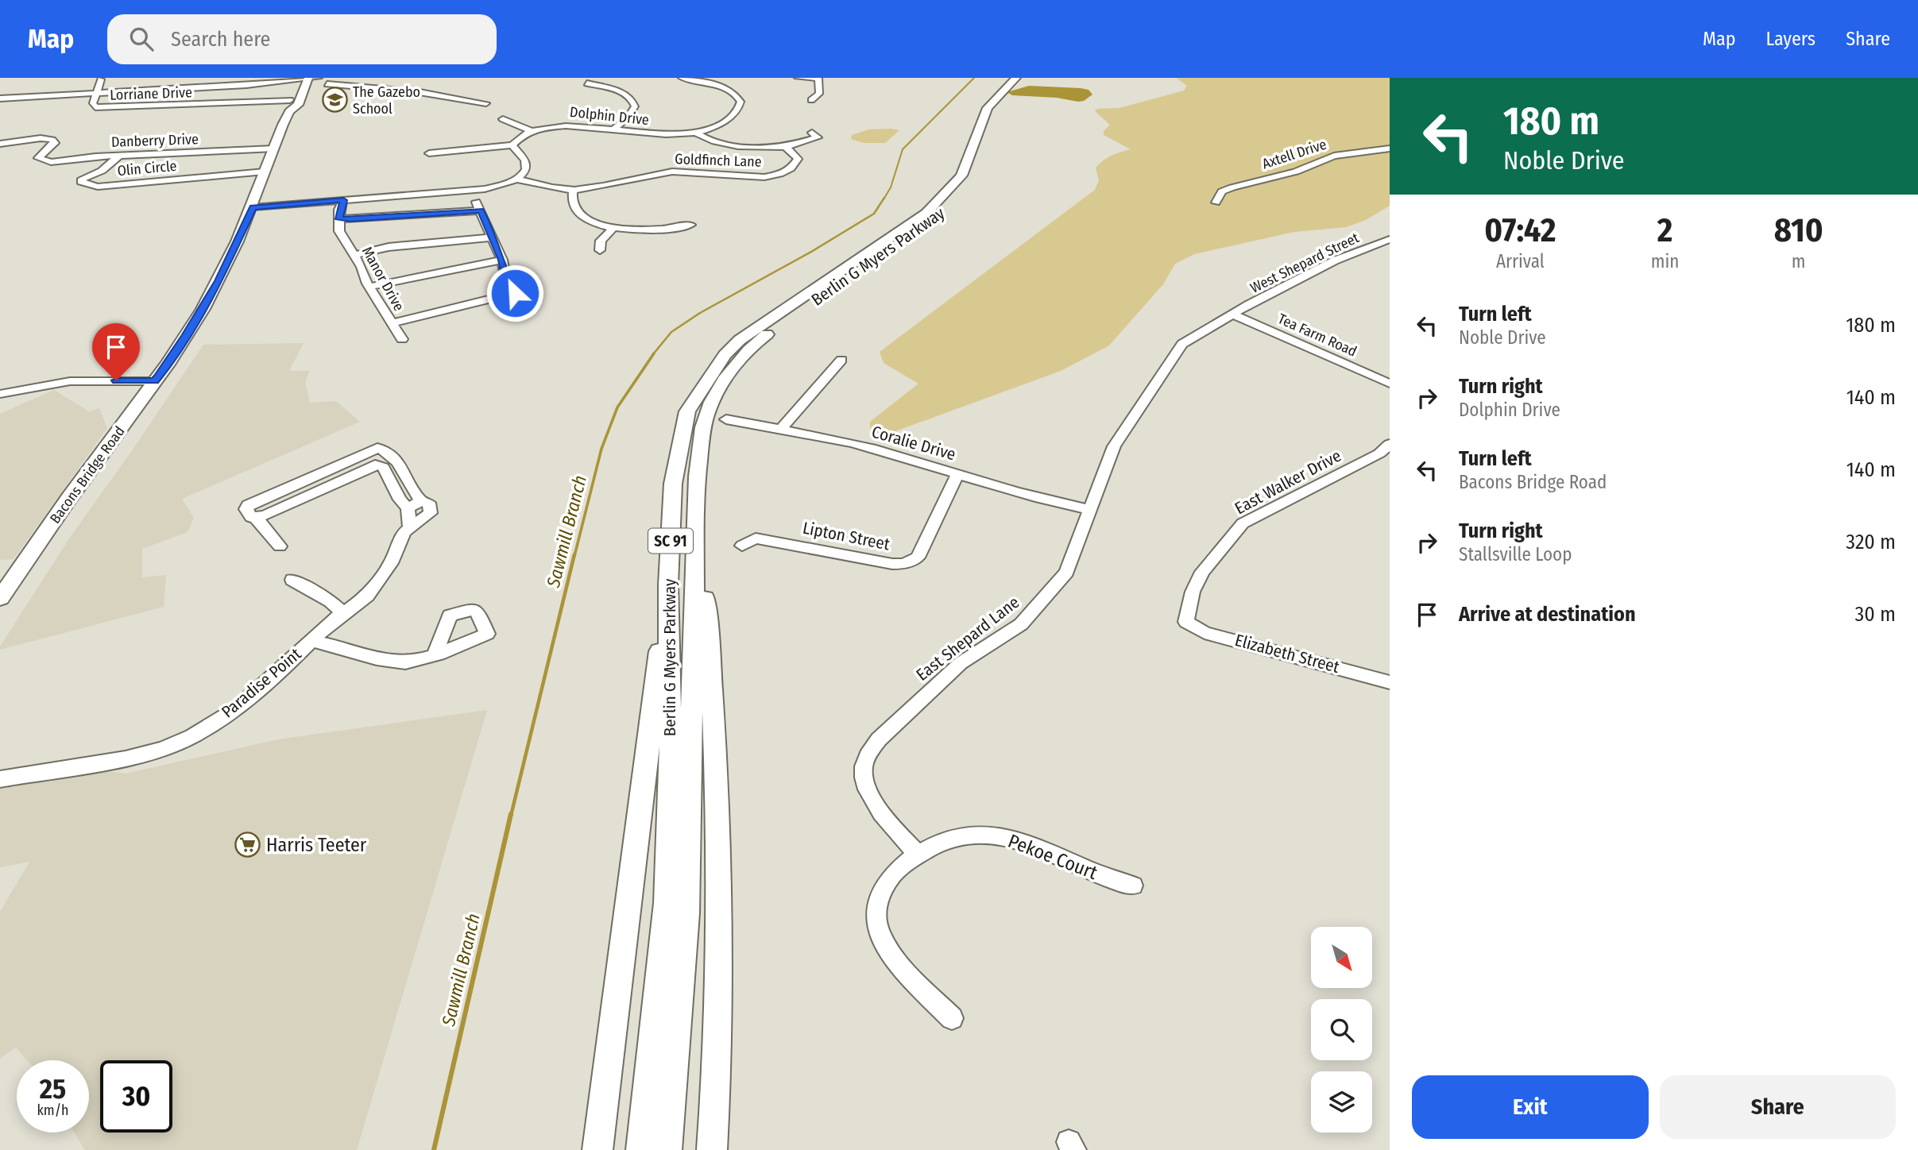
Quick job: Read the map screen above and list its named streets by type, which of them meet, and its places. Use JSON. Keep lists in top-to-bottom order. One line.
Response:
{"streets":{"main road":["Berlin G Myers Parkway","Bacons Bridge Road","SC 91"],"street":["Lorriane Drive","Dolphin Drive","Danberry Drive","Axtell Drive","Goldfinch Lane","Olin Circle","West Shepard Street","Manor Drive","Tea Farm Road","Coralie Drive","East Walker Drive","Lipton Street","East Shepard Lane","Elizabeth Street","Paradise Point","Pekoe Court"]},"crossings":[["Lorriane Drive","Bacons Bridge Road"],["Danberry Drive","Olin Circle"],["Danberry Drive","Bacons Bridge Road"],["Olin Circle","Bacons Bridge Road"],["West Shepard Street","Tea Farm Road"],["West Shepard Street","East Shepard Lane"],["Tea Farm Road","East Shepard Lane"],["Coralie Drive","Lipton Street"],["Coralie Drive","East Shepard Lane"],["East Walker Drive","Elizabeth Street"],["East Shepard Lane","Pekoe Court"]],"water":["Sawmill Branch"],"places":{"school or university":["The Gazebo School"],"supermarket":["Harris Teeter"]},"north":"bottom right","page":{"header":"Map","search":"Search here","nav":["Map","Layers","Share"],"turn":["180 m","Noble Drive"],"eta":["07:42","Arrival","2","min","810","m"],"list":[{"name":"Turn left","note":"Noble Drive","value":"180 m"},{"name":"Turn right","note":"Dolphin Drive","value":"140 m"},{"name":"Turn left","note":"Bacons Bridge Road","value":"140 m"},{"name":"Turn right","note":"Stallsville Loop","value":"320 m"},{"name":"Arrive at destination","value":"30 m"}],"speed":"25 km/h","limit":"30","buttons":["Exit","Share"]}}
